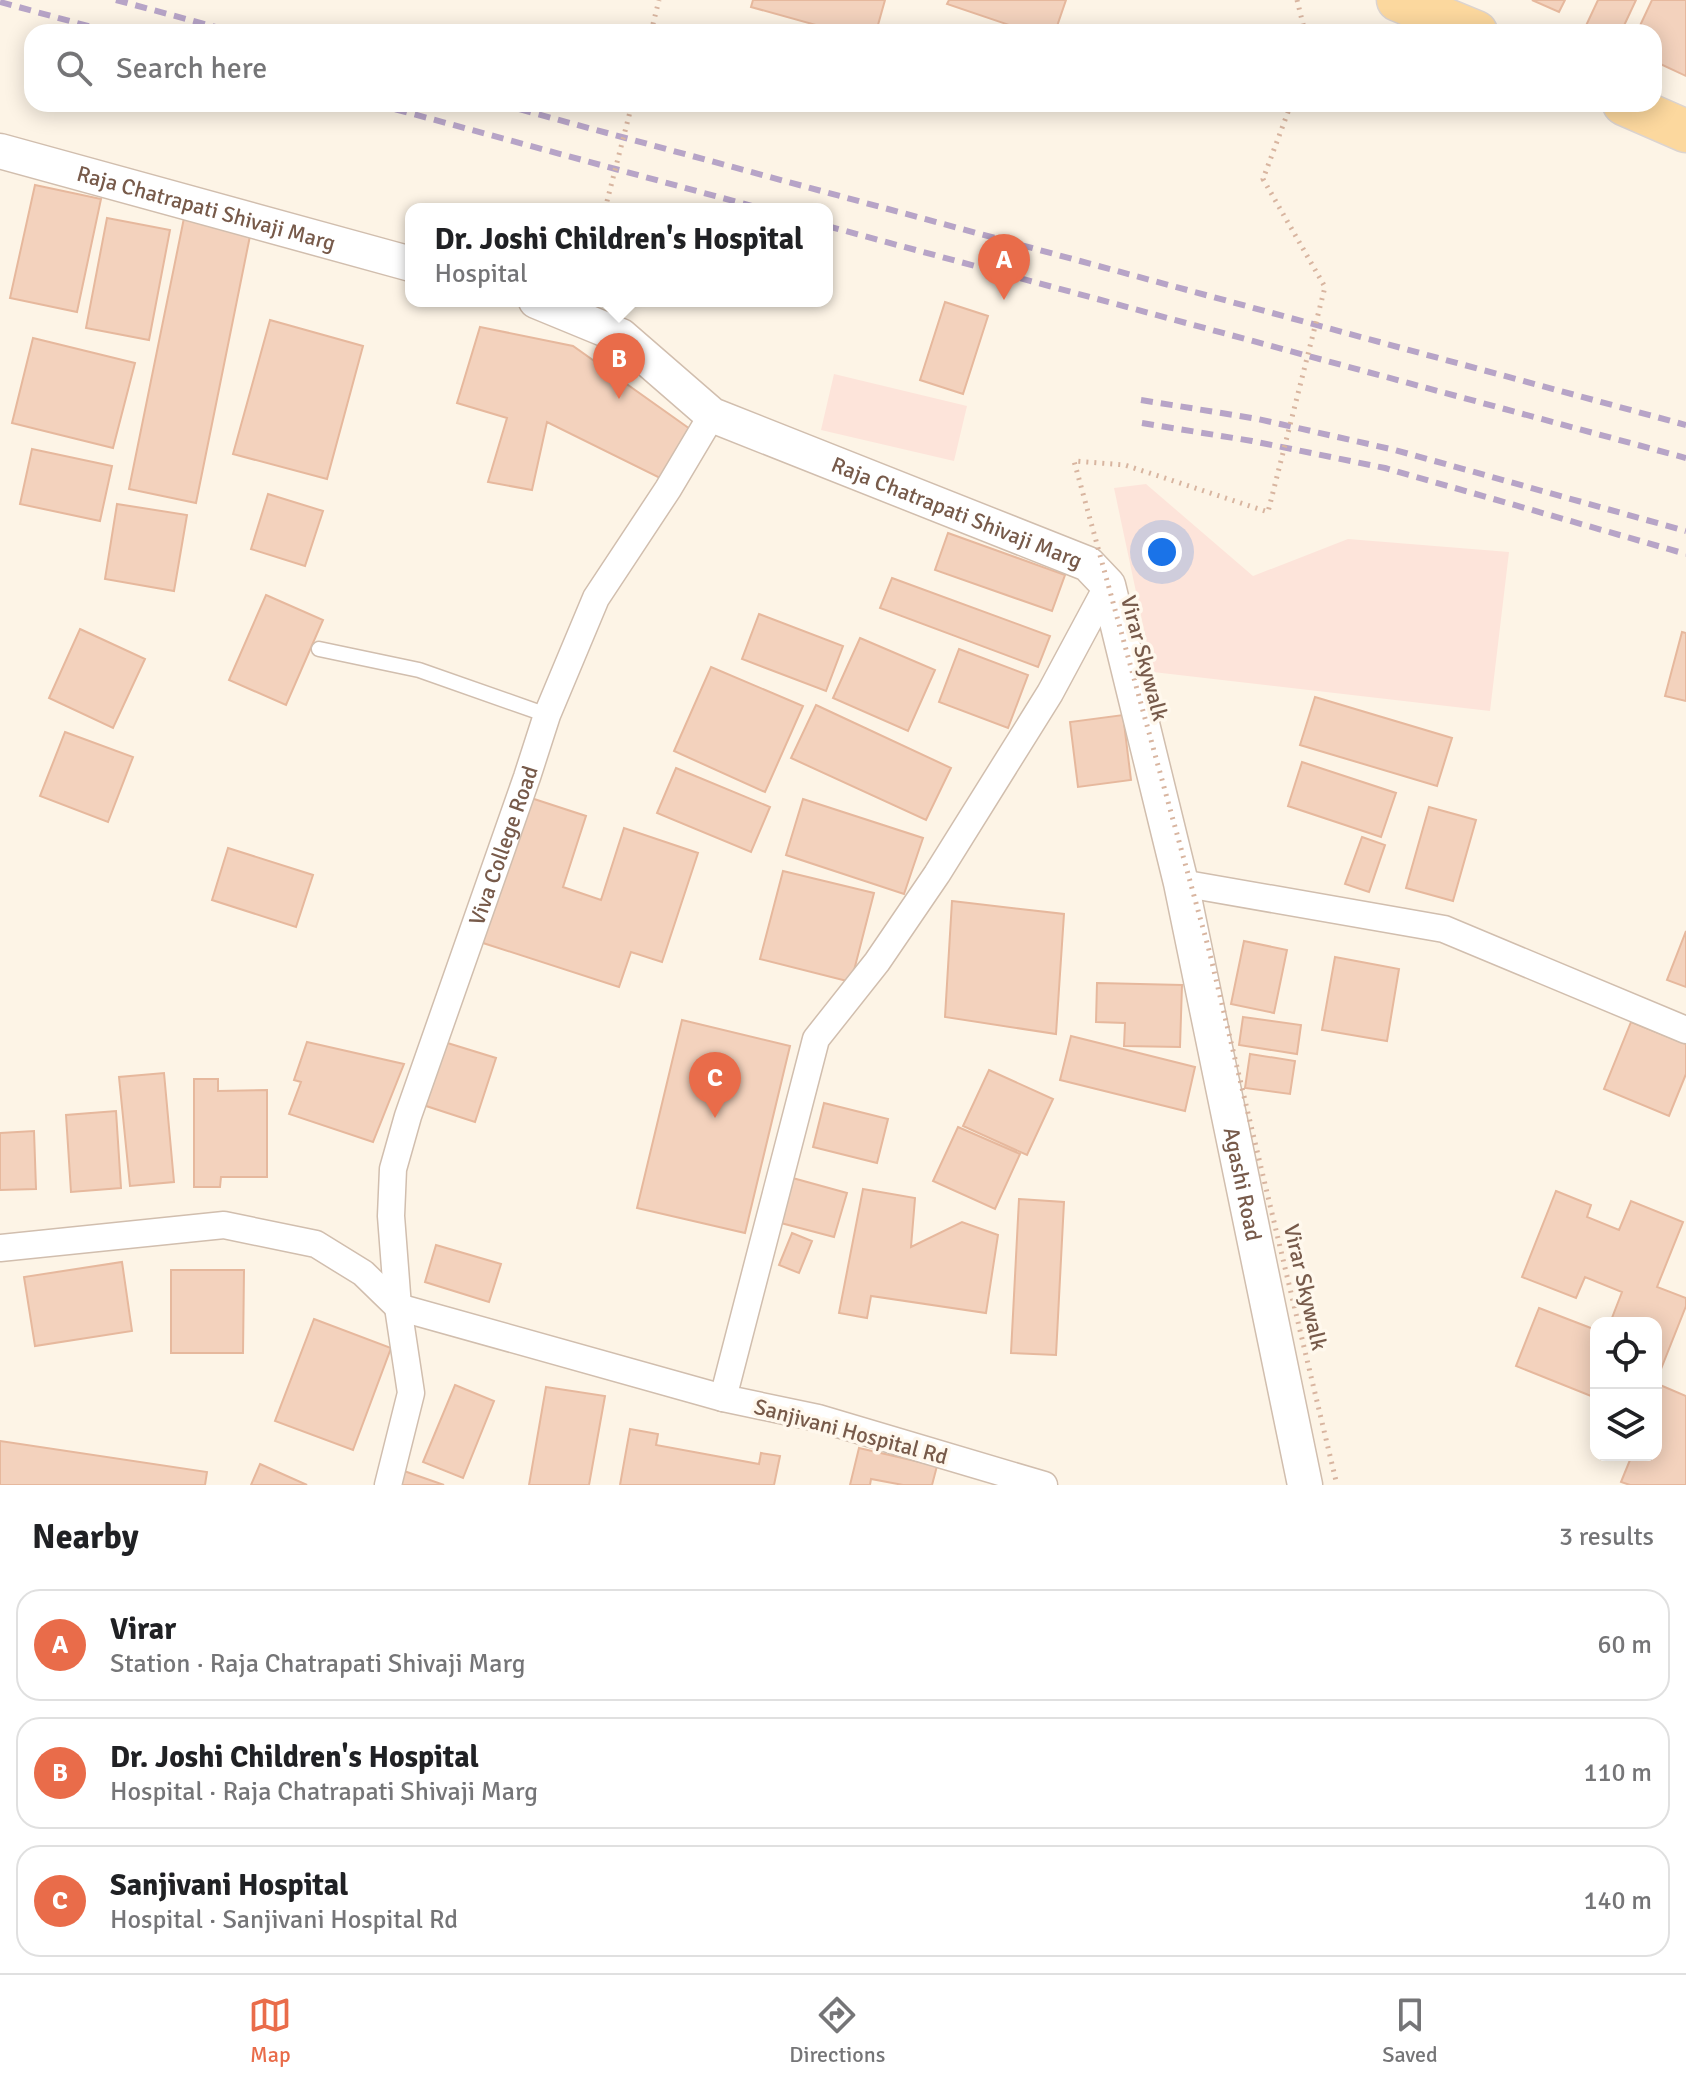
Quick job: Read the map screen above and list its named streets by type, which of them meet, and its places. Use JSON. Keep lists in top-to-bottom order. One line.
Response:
{"streets":{"street":["Raja Chatrapati Shivaji Marg","Viva College Road","Agashi Road","Sanjivani Hospital Rd"],"path":["Virar Skywalk"]},"crossings":[["Raja Chatrapati Shivaji Marg","Viva College Road"],["Viva College Road","Sanjivani Hospital Rd"]],"page":{"search":"Search here","popup":["Dr. Joshi Children's Hospital","Hospital"],"pins":["A","B","C"],"heading":["Nearby","3 results"],"list":[{"mark":"A","name":"Virar","note":"Station · Raja Chatrapati Shivaji Marg","value":"60 m"},{"mark":"B","name":"Dr. Joshi Children's Hospital","note":"Hospital · Raja Chatrapati Shivaji Marg","value":"110 m"},{"mark":"C","name":"Sanjivani Hospital","note":"Hospital · Sanjivani Hospital Rd","value":"140 m"}],"nav":["Map","Directions","Saved"]}}
